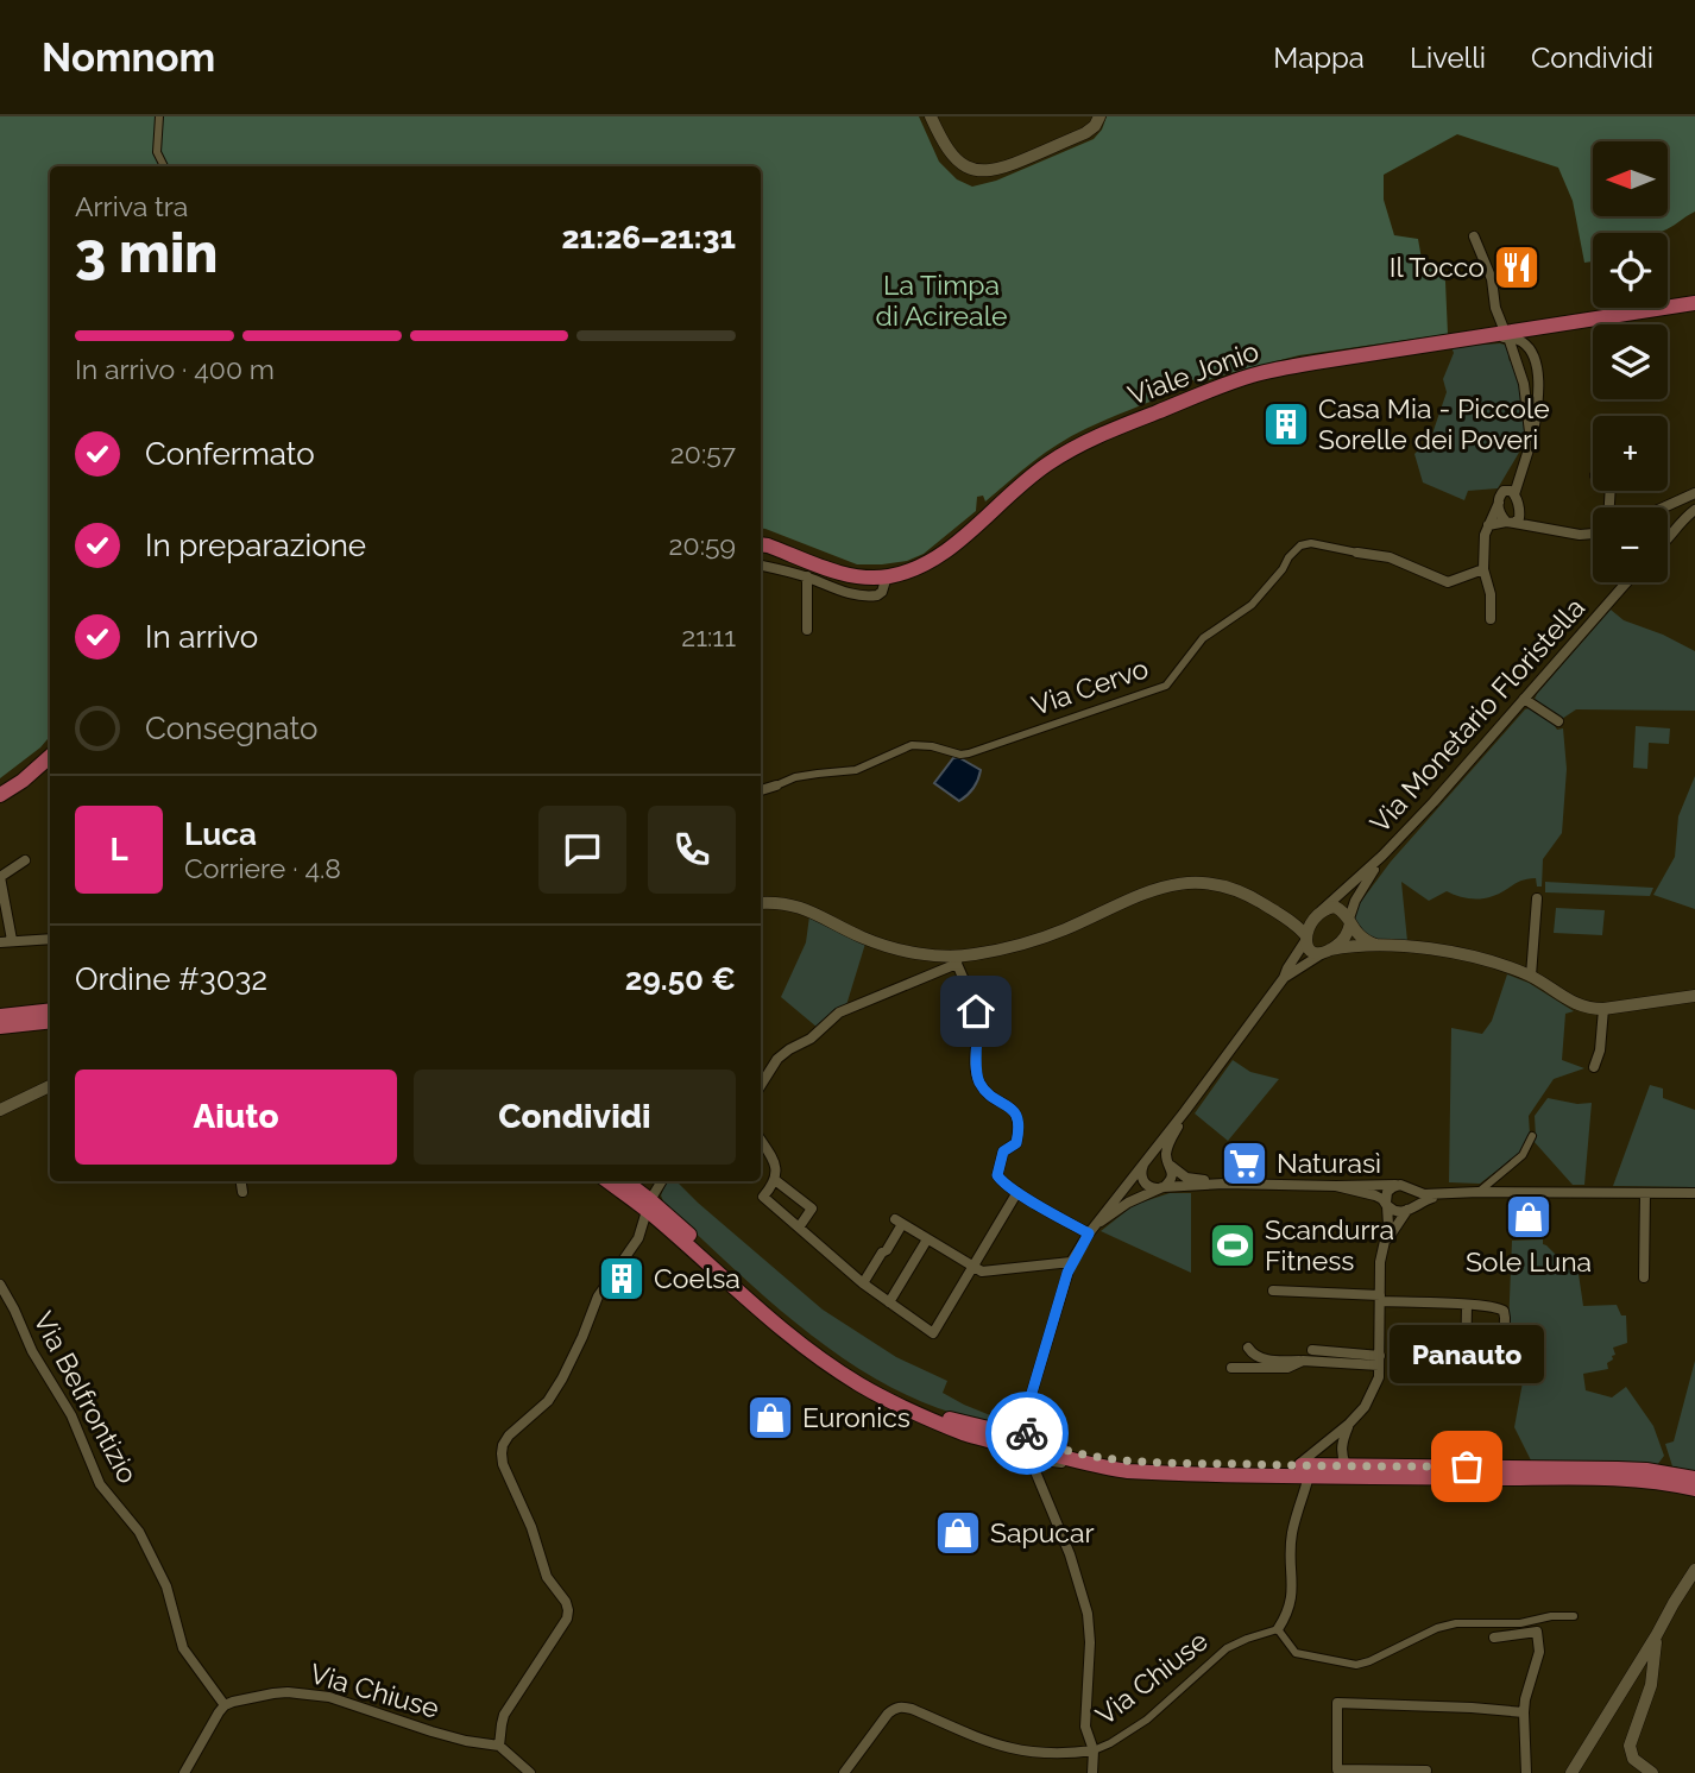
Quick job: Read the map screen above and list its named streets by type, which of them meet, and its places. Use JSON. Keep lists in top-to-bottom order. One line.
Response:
{"streets":{"main road":["Viale Jonio"],"street":["Via Cervo","Via Monetario Floristella","Via Belfrontizio","Via Chiuse"]},"crossings":[["Via Belfrontizio","Via Chiuse"]],"parks":["La Timpa di Acireale"],"places":{"restaurant":["Il Tocco"],"building":["Casa Mia - Piccole Sorelle dei Poveri","Coelsa"],"supermarket":["Naturasì"],"shop":["Sole Luna","Euronics","Sapucar"],"sports":["Scandurra Fitness"],"other":["Panauto"]},"north":"left","page":{"header":"Nomnom","nav":["Mappa","Livelli","Condividi"],"map_buttons":["+","−"],"heading":["3 min","Arriva tra","21:26–21:31"],"panel":["Luca","Corriere · 4.8","Ordine #3032","29.50 €"],"bar":"In arrivo · 400 m","list":[["Confermato","20:57"],["In preparazione","20:59"],["In arrivo","21:11"],"Consegnato"],"round":"L","buttons":["Aiuto","Condividi"],"bubble":"Panauto"}}
